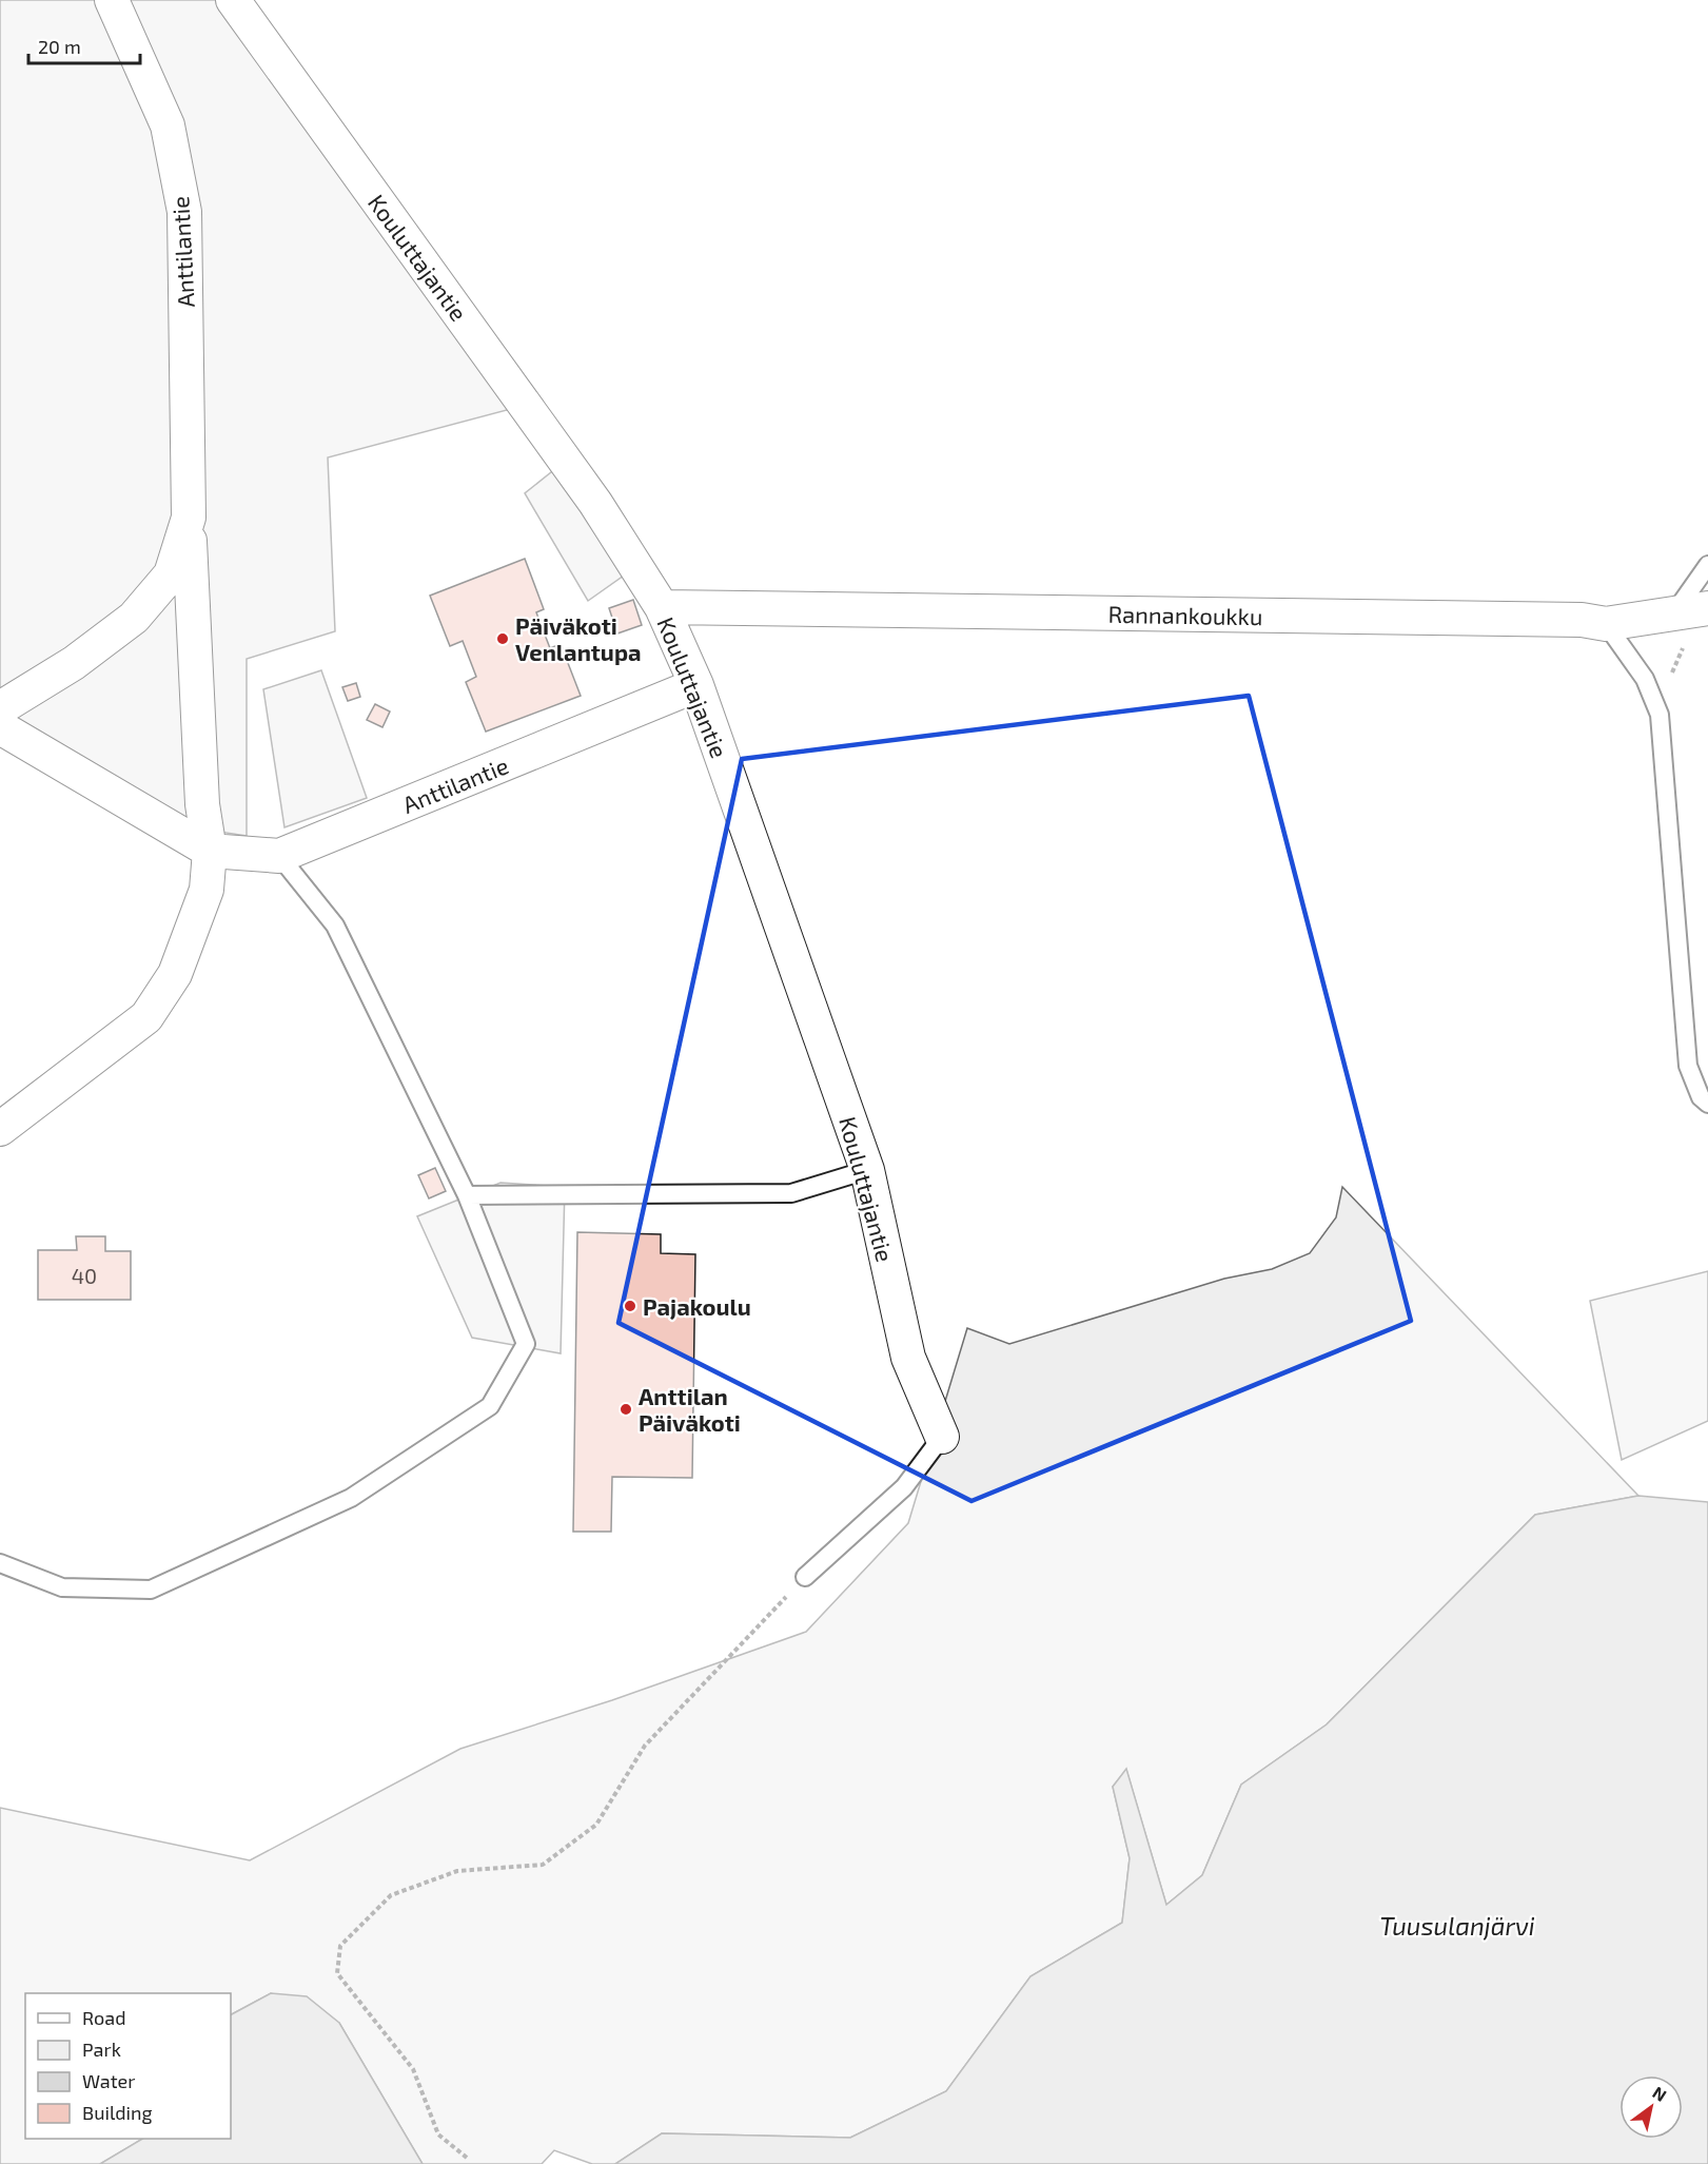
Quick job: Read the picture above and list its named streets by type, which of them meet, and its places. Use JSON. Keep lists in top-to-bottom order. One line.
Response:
{"streets":{"street":["Anttilantie","Kouluttajantie","Rannankoukku"]},"crossings":[["Anttilantie","Kouluttajantie"],["Kouluttajantie","Rannankoukku"]],"water":["Tuusulanjärvi"],"places":["Päiväkoti Venlantupa","Pajakoulu","Anttilan Päiväkoti"],"house_numbers":["40"],"legend":["Road","Park","Water","Building"],"scale_bar":"20 m","north":"top right"}
